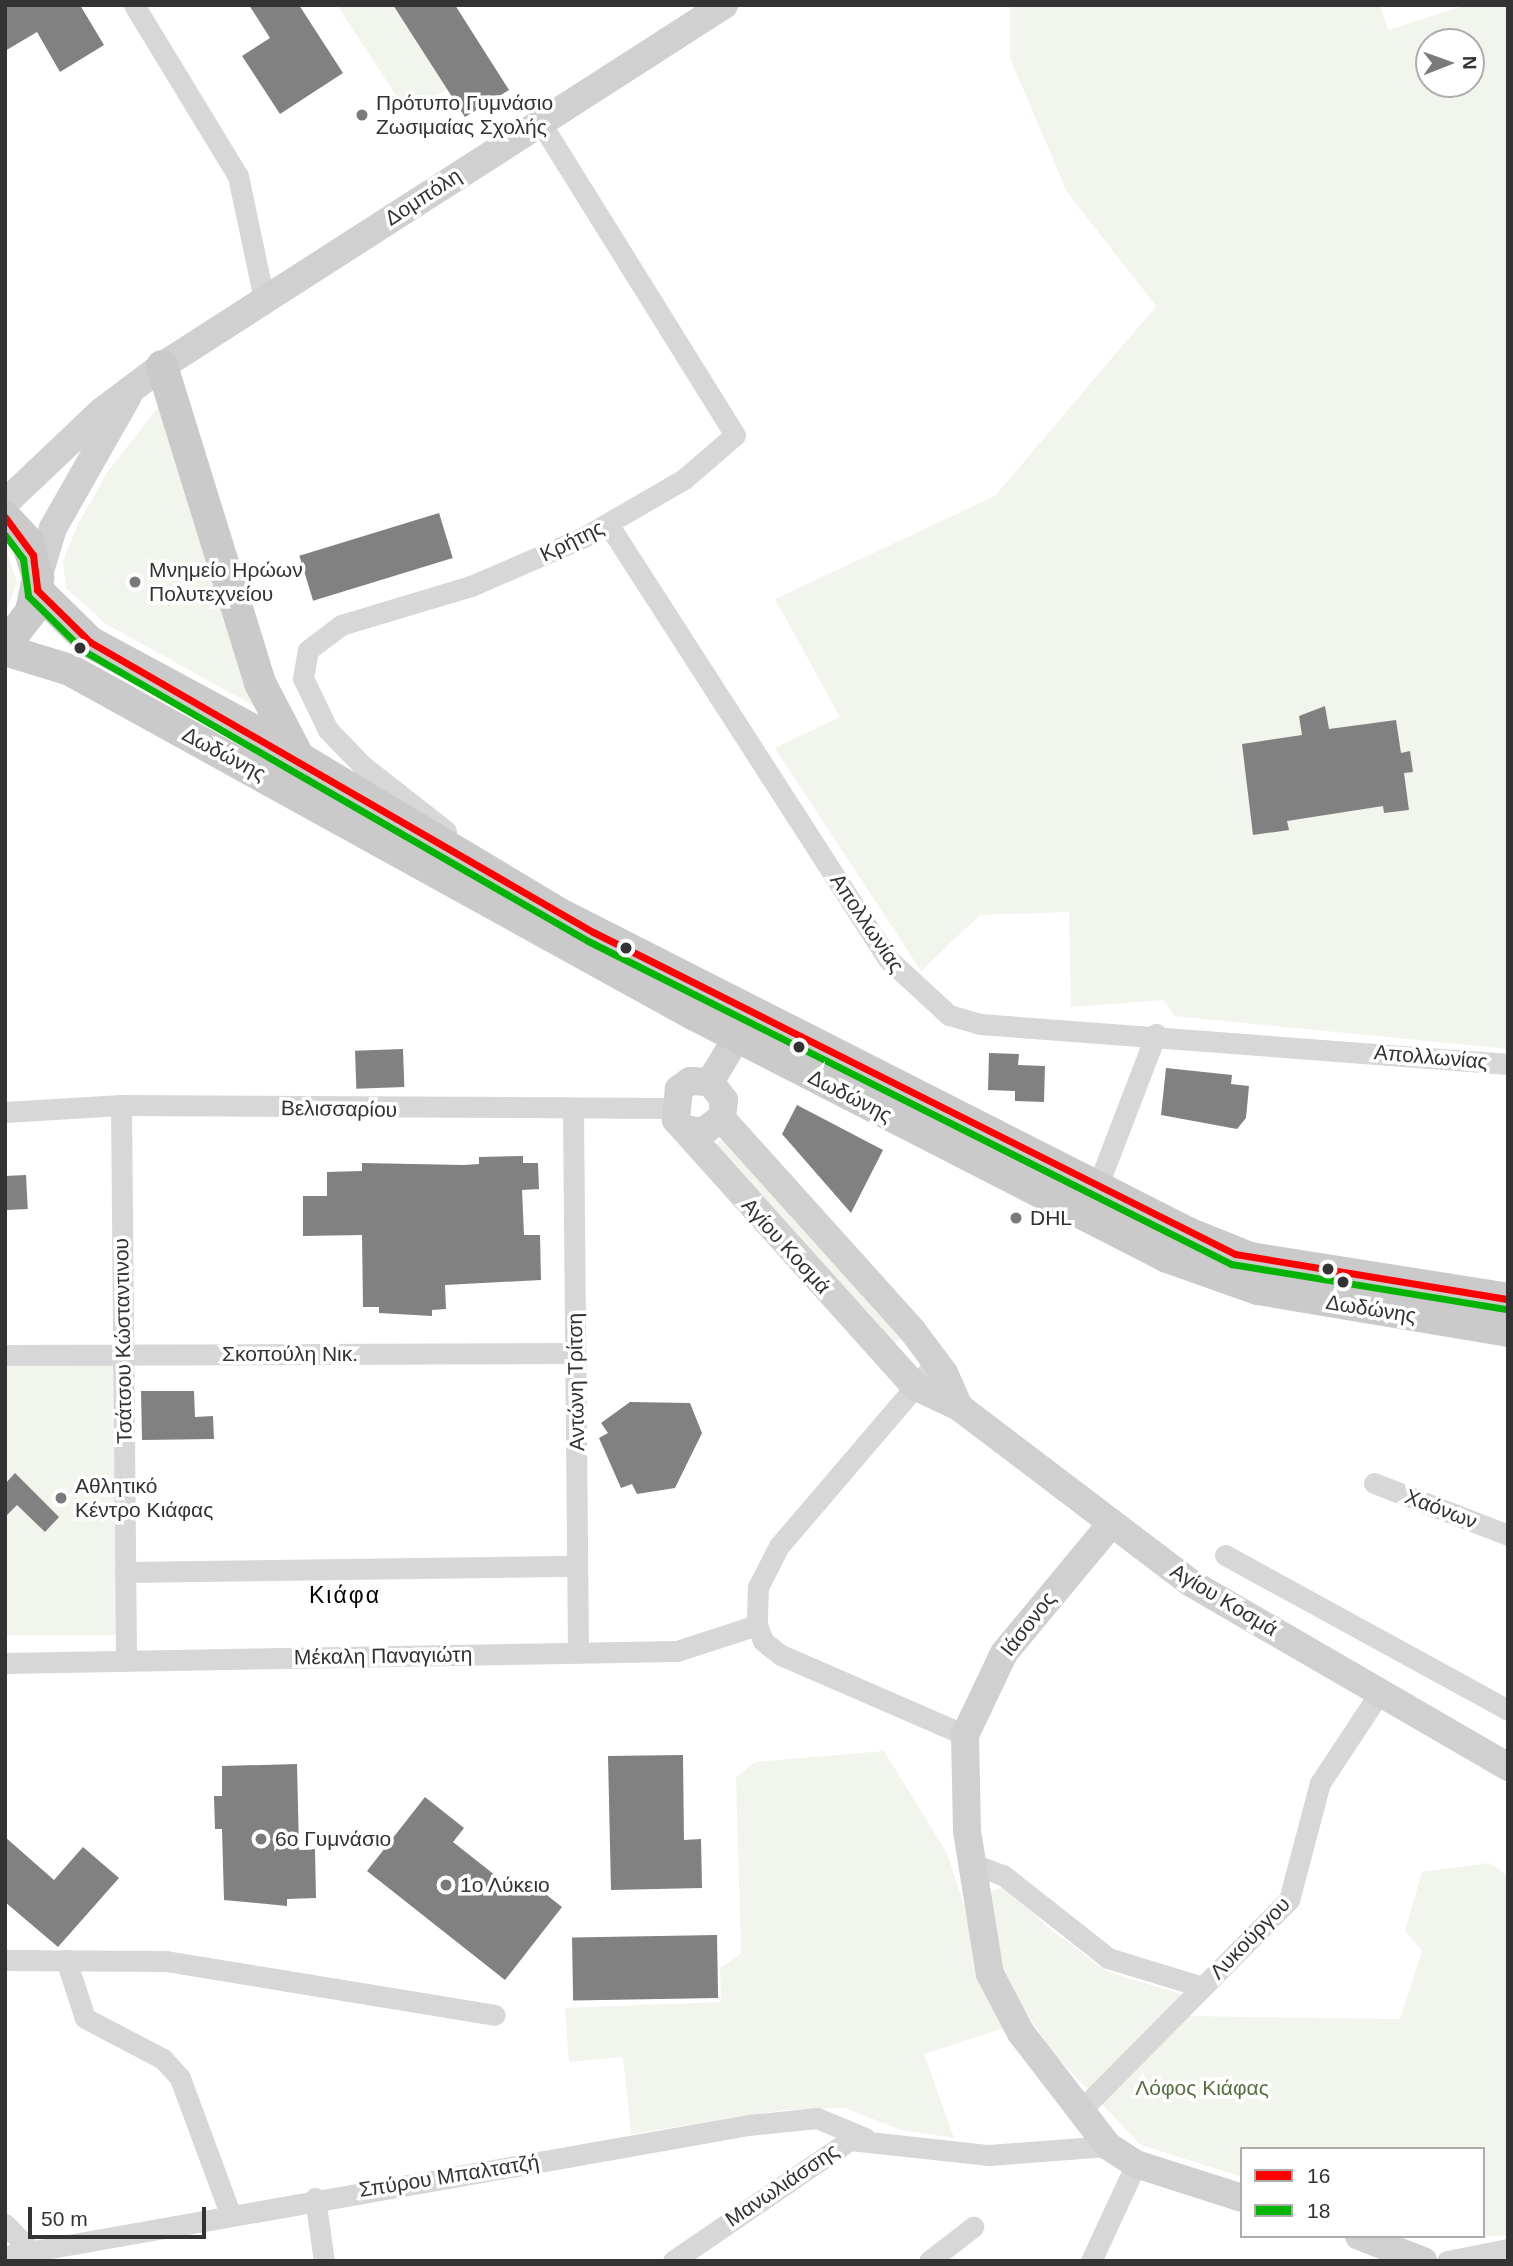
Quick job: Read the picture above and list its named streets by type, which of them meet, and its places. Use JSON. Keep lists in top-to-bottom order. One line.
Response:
{"streets":{"main road":["Δωδώνης"],"street":["Δομπόλη","Κρήτης","Απολλωνίας","Βελισσαρίου","Αγίου Κοσμά","Τσάτσου Κώσταντινου","Σκοπούλη Νικ.","Αντώνη Τρίτση","Χαόνων","Ιάσονος","Μέκαλη Παναγιώτη","Λυκούργου","Σπύρου Μπαλτατζή","Μανωλιάσσης"]},"crossings":[["Δομπόλη","Κρήτης"],["Κρήτης","Δωδώνης"],["Κρήτης","Απολλωνίας"],["Βελισσαρίου","Αγίου Κοσμά"],["Βελισσαρίου","Τσάτσου Κώσταντινου"],["Βελισσαρίου","Αντώνη Τρίτση"],["Αγίου Κοσμά","Ιάσονος"],["Αγίου Κοσμά","Λυκούργου"],["Τσάτσου Κώσταντινου","Σκοπούλη Νικ."],["Τσάτσου Κώσταντινου","Μέκαλη Παναγιώτη"],["Σκοπούλη Νικ.","Αντώνη Τρίτση"],["Αντώνη Τρίτση","Μέκαλη Παναγιώτη"],["Σπύρου Μπαλτατζή","Μανωλιάσσης"]],"districts":["Κιάφα"],"parks":["Λόφος Κιάφας"],"places":["Πρότυπο Γυμνάσιο Ζωσιμαίας Σχολής","Μνημείο Ηρώων Πολυτεχνείου","DHL","Αθλητικό Κέντρο Κιάφας","6ο Γυμνάσιο","1ο Λύκειο"],"lines":["transit line 16","transit line 18"],"legend":["16","18"],"scale_bar":"50 m","north":"right"}
